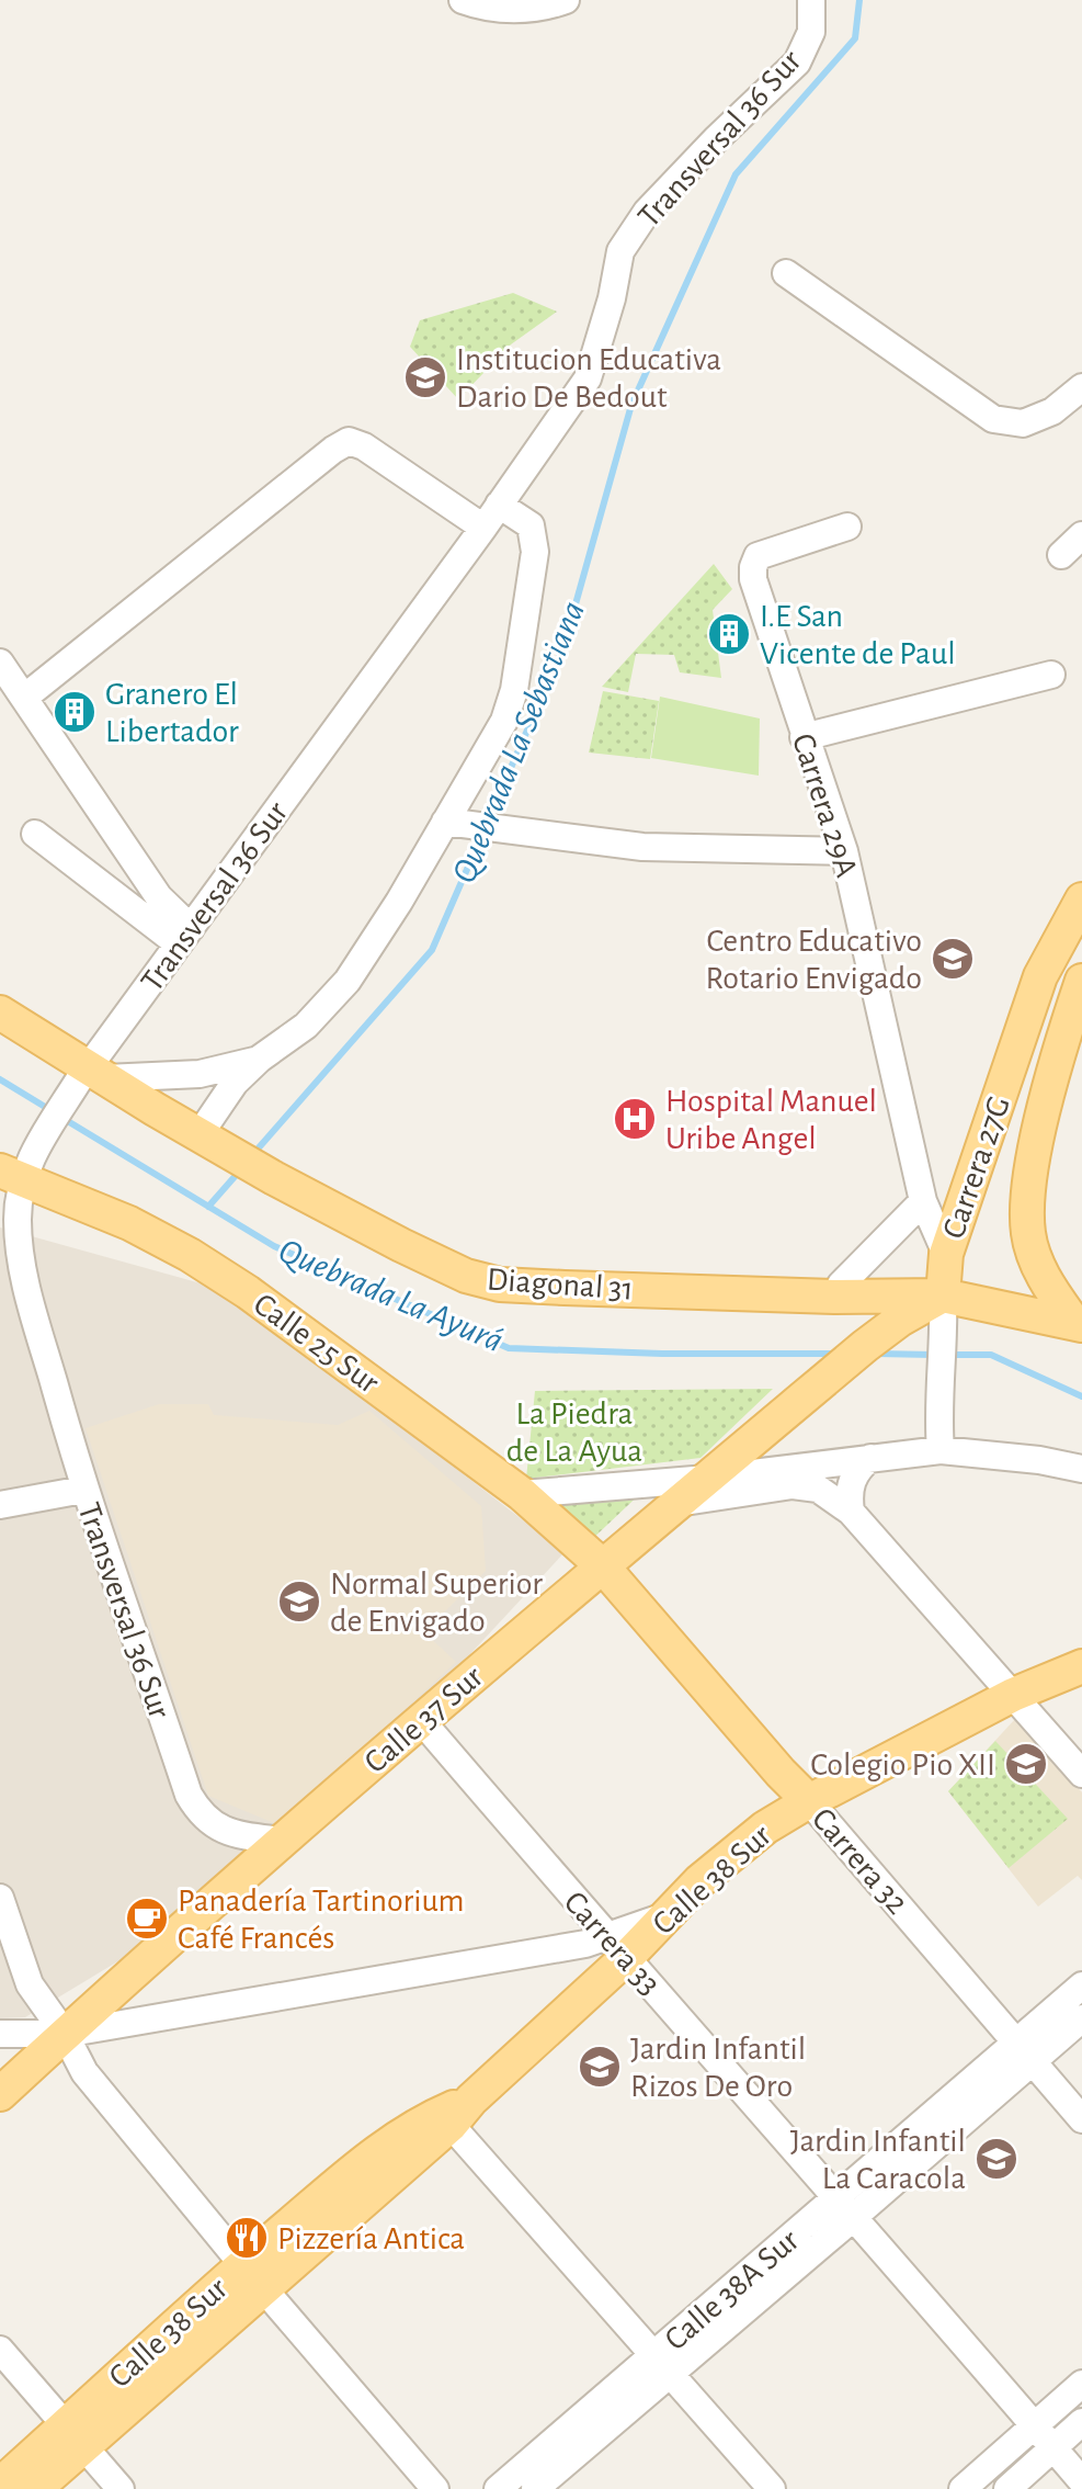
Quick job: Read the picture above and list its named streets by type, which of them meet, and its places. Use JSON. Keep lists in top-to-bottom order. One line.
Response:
{"streets":{"main road":["Carrera 27G","Diagonal 31","Calle 25 Sur","Calle 37 Sur","Carrera 32","Calle 38 Sur"],"street":["Transversal 36 Sur","Carrera 29A","Carrera 33","Calle 38A Sur"]},"crossings":[["Transversal 36 Sur","Diagonal 31"],["Transversal 36 Sur","Calle 25 Sur"],["Transversal 36 Sur","Calle 37 Sur"],["Carrera 29A","Carrera 27G"],["Carrera 27G","Diagonal 31"],["Carrera 27G","Calle 37 Sur"],["Diagonal 31","Calle 37 Sur"],["Calle 25 Sur","Calle 37 Sur"],["Calle 25 Sur","Carrera 32"],["Calle 37 Sur","Carrera 32"],["Calle 37 Sur","Carrera 33"],["Carrera 32","Calle 38 Sur"],["Carrera 32","Calle 38A Sur"],["Calle 38 Sur","Carrera 33"],["Carrera 33","Calle 38A Sur"]],"water":["Quebrada La Sebastiana","Quebrada La Ayurá"],"parks":["La Piedra de La Ayua"],"places":{"school or university":["Institucion Educativa Dario De Bedout","Centro Educativo Rotario Envigado","Normal Superior de Envigado","Colegio Pio XII","Jardin Infantil Rizos De Oro","Jardin Infantil La Caracola"],"building":["I.E San Vicente de Paul","Granero El Libertador"],"hospital":["Hospital Manuel Uribe Angel"],"cafe":["Panadería Tartinorium Café Francés"],"restaurant":["Pizzería Antica"]}}
